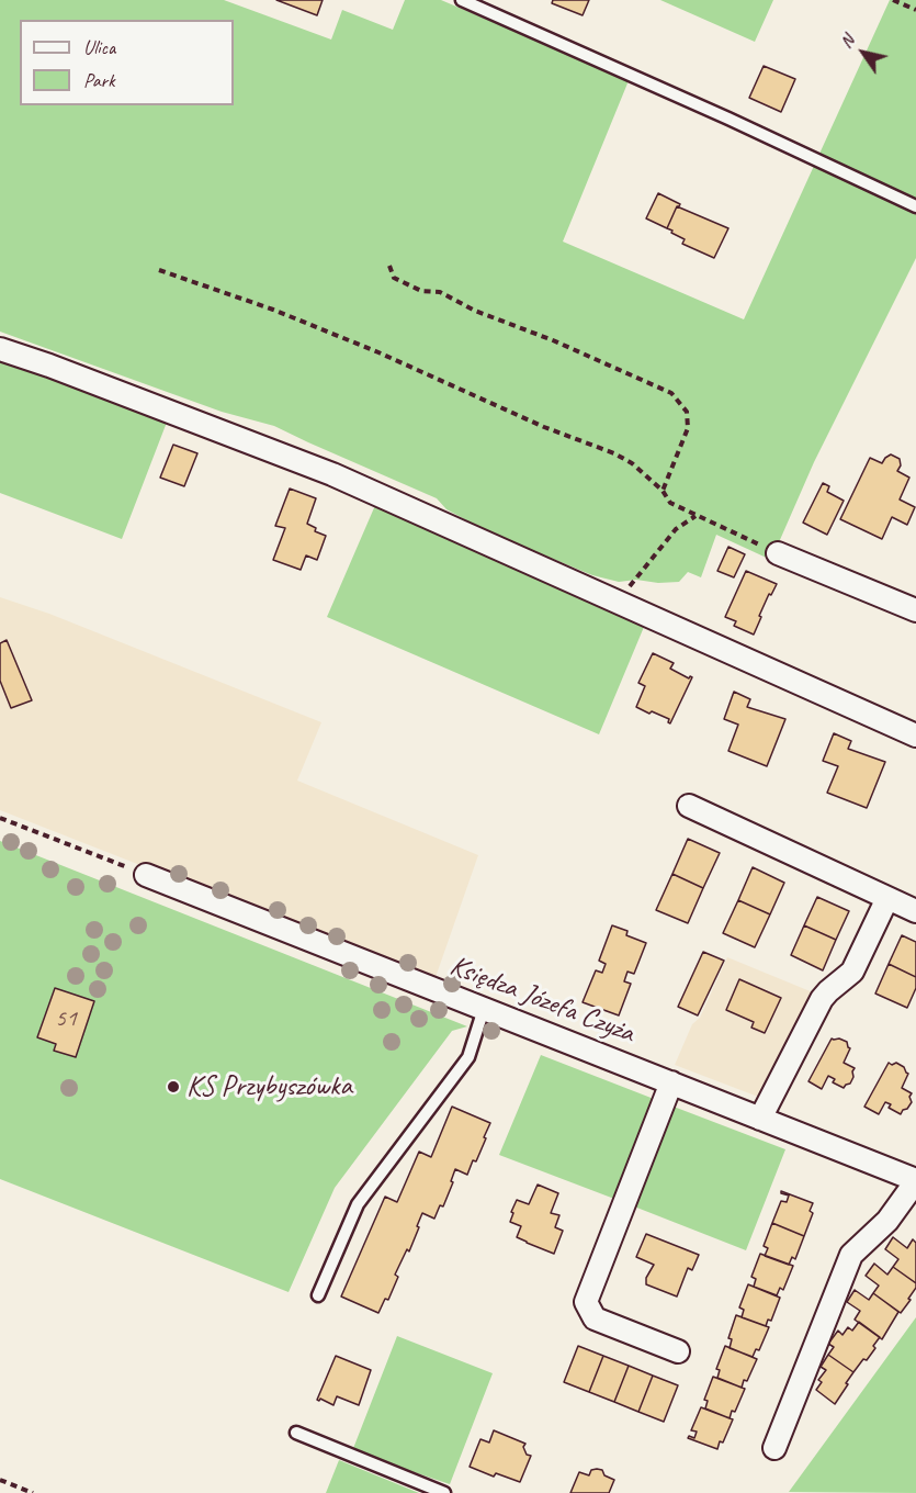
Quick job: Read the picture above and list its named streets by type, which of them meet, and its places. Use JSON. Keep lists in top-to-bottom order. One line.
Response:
{"streets":{"street":["Księdza Józefa Czyża"]},"places":["KS Przybyszówka"],"house_numbers":["51"],"legend":["Ulica","Park"],"north":"top left"}
